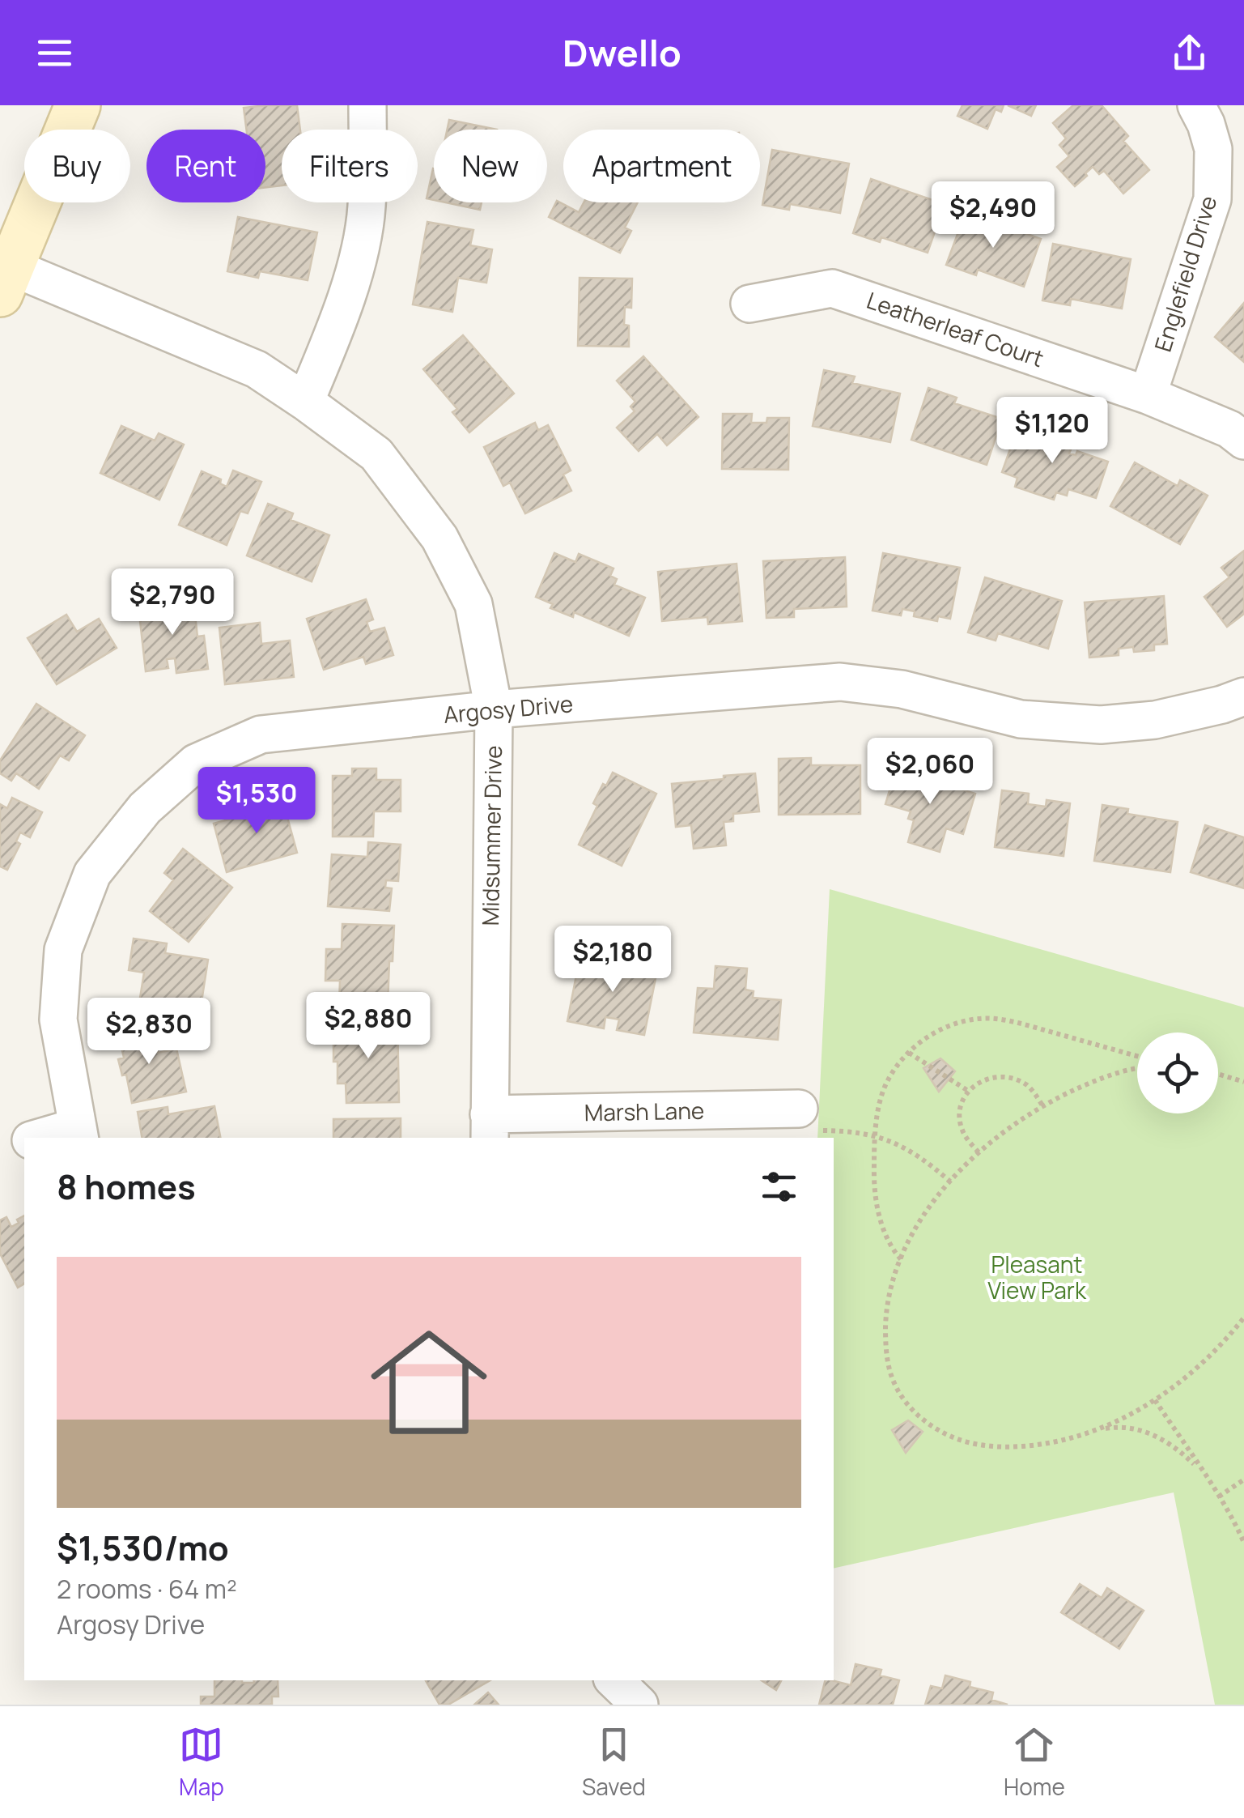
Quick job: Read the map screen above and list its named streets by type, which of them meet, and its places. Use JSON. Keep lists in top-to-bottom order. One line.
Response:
{"streets":{"street":["Englefield Drive","Leatherleaf Court","Argosy Drive","Midsummer Drive","Marsh Lane"]},"crossings":[["Englefield Drive","Leatherleaf Court"],["Argosy Drive","Midsummer Drive"],["Midsummer Drive","Marsh Lane"]],"parks":["Pleasant View Park"],"page":{"header":"Dwello","chip":["Buy","Rent","Filters","New","Apartment"],"price":["$2,490","$1,120","$2,790","$2,060","$1,530","$2,180","$2,880","$2,830"],"heading":"8 homes","list":[{"name":"$1,530/mo","note":"2 rooms · 64 m² · Argosy Drive"}],"tabs":["Map","Saved","Home"]}}
